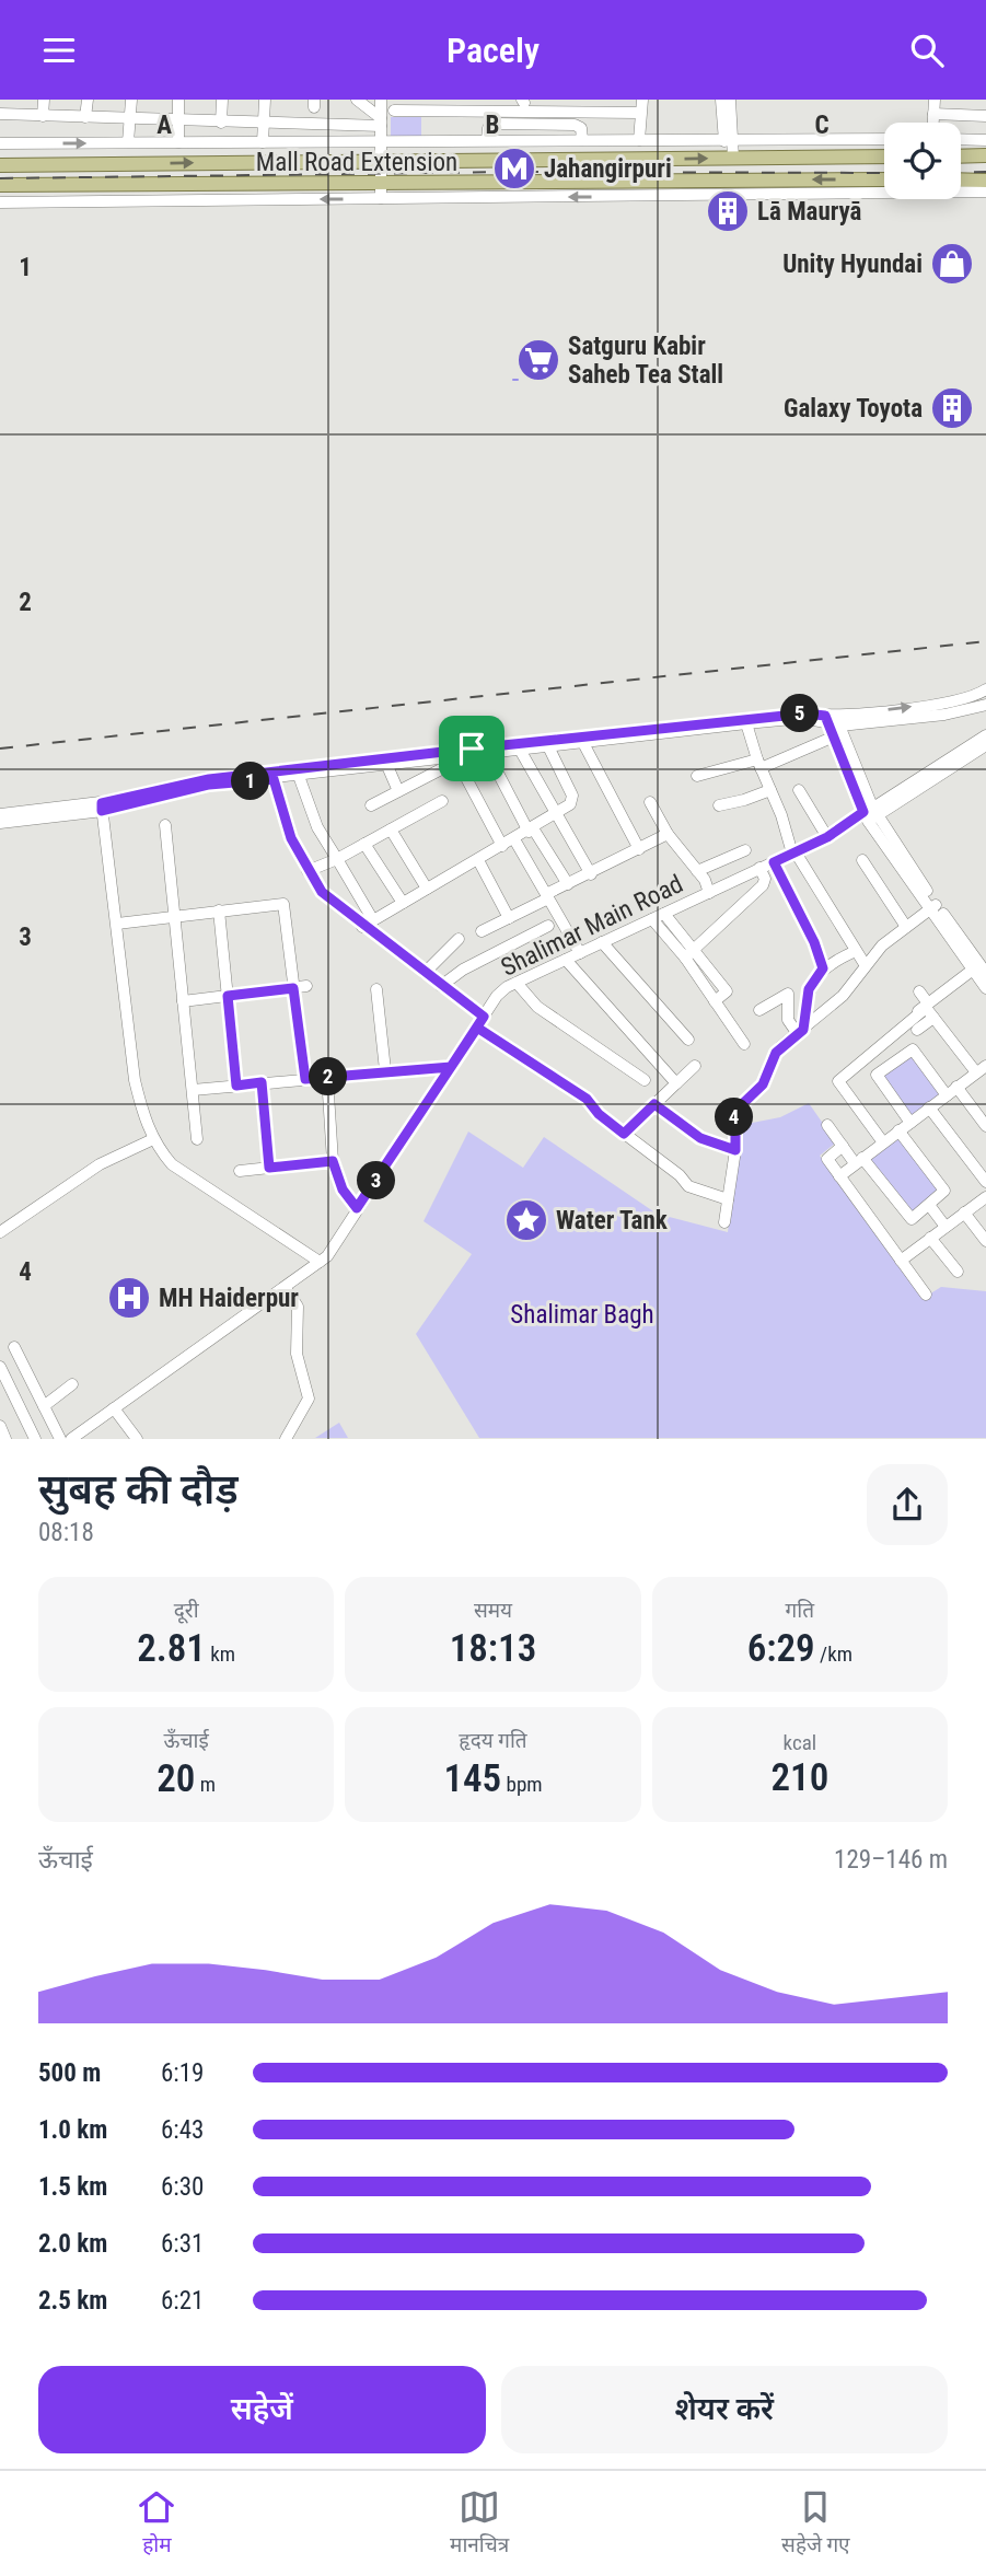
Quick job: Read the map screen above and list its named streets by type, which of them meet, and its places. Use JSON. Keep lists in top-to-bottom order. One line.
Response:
{"streets":{"main road":["Mall Road Extension"],"street":["Shalimar Main Road"]},"parks":["Shalimar Bagh"],"places":{"metro station":["Jahangirpuri"],"building":["Lā Mauryā","Galaxy Toyota"],"shop":["Unity Hyundai"],"supermarket":["Satguru Kabir Saheb Tea Stall"],"place":["Water Tank"],"hospital":["MH Haiderpur"]},"page":{"header":"Pacely","pins":["5","1","2","4","3"],"heading":["सुबह की दौड़","08:18"],"stats":[["दूरी","2.81 km"],["समय","18:13"],["गति","6:29 /km"],["ऊँचाई","20 m"],["हृदय गति","145 bpm"],["kcal","210"]],"chart":["ऊँचाई","129–146 m"],"list":[{"name":"500 m","note":"6:19"},{"name":"1.0 km","note":"6:43"},{"name":"1.5 km","note":"6:30"},{"name":"2.0 km","note":"6:31"},{"name":"2.5 km","note":"6:21"}],"buttons":["सहेजें","शेयर करें"],"tabs":["होम","मानचित्र","सहेजे गए"]},"grid":{"columns":["A","B","C"],"rows":["1","2","3","4"]}}
